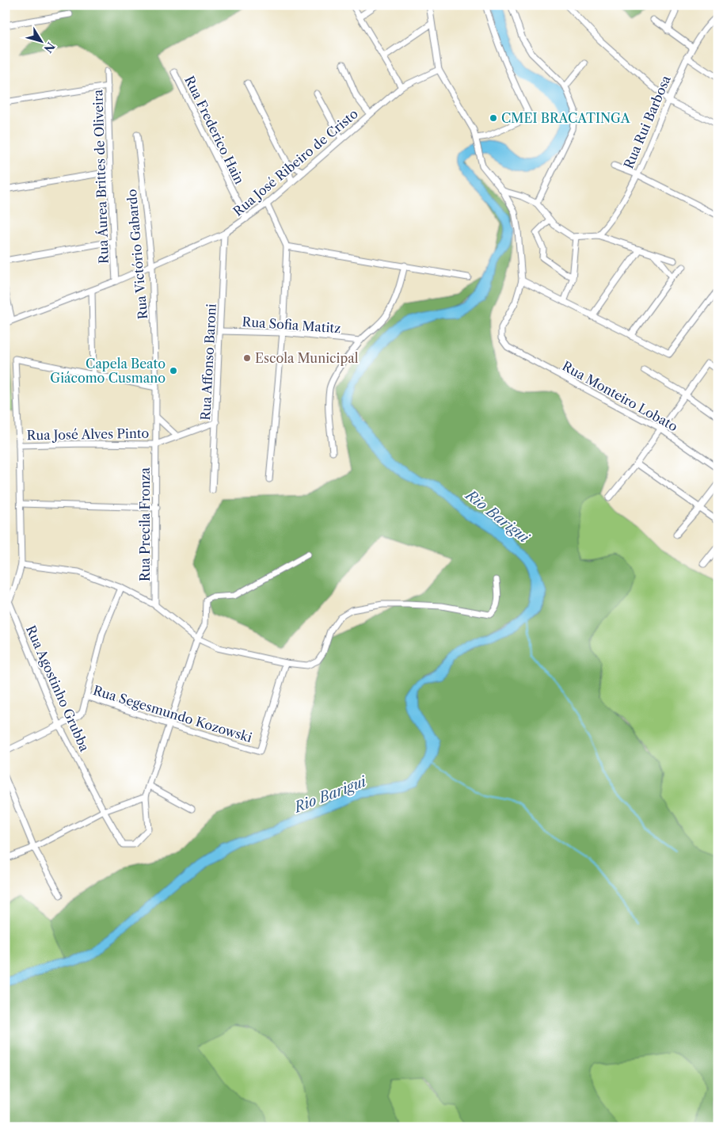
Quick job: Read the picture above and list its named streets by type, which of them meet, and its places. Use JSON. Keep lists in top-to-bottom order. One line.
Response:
{"streets":{"street":["Rua Rui Barbosa","Rua Frederico Hain","Rua José Ribeiro de Cristo","Rua Áurea Brittes de Oliveira","Rua Victório Gabardo","Rua Sofia Matitz","Rua Affonso Baroni","Rua Monteiro Lobato","Rua José Alves Pinto","Rua Precila Fronza","Rua Agostinho Grubba","Rua Segesmundo Kozowski"]},"crossings":[["Rua Frederico Hain","Rua José Ribeiro de Cristo"],["Rua José Ribeiro de Cristo","Rua Áurea Brittes de Oliveira"],["Rua José Ribeiro de Cristo","Rua Victório Gabardo"],["Rua José Ribeiro de Cristo","Rua Affonso Baroni"],["Rua Victório Gabardo","Rua José Alves Pinto"],["Rua Victório Gabardo","Rua Precila Fronza"],["Rua Sofia Matitz","Rua Affonso Baroni"],["Rua José Alves Pinto","Rua Precila Fronza"],["Rua Agostinho Grubba","Rua Segesmundo Kozowski"]],"water":["Rio Barigui"],"places":["CMEI BRACATINGA","Escola Municipal","Capela Beato Giácomo Cusmano"],"north":"bottom right"}
